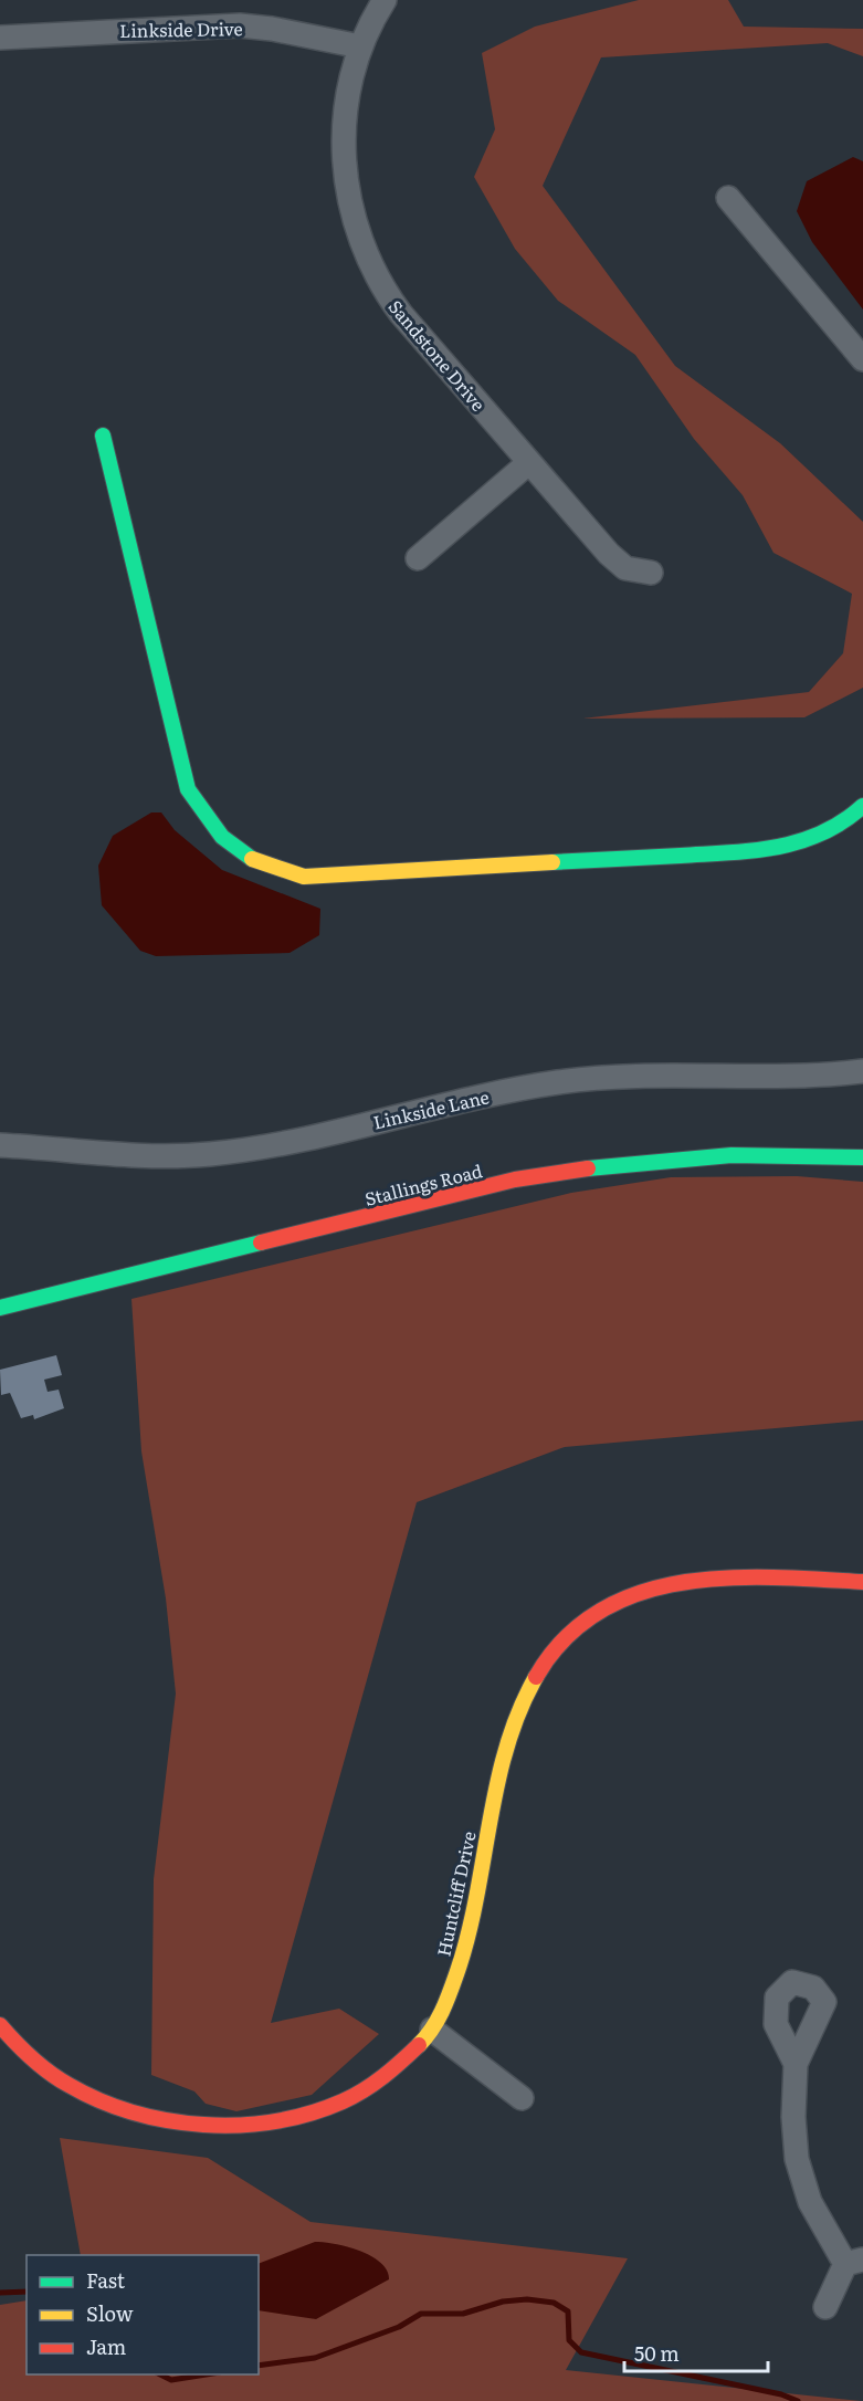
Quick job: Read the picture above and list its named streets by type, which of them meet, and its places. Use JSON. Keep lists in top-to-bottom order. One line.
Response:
{"streets":{"street":["Linkside Drive","Sandstone Drive","Linkside Lane","Stallings Road","Huntcliff Drive"]},"crossings":[["Linkside Drive","Sandstone Drive"]],"legend":["Fast","Slow","Jam"],"scale_bar":"50 m"}
